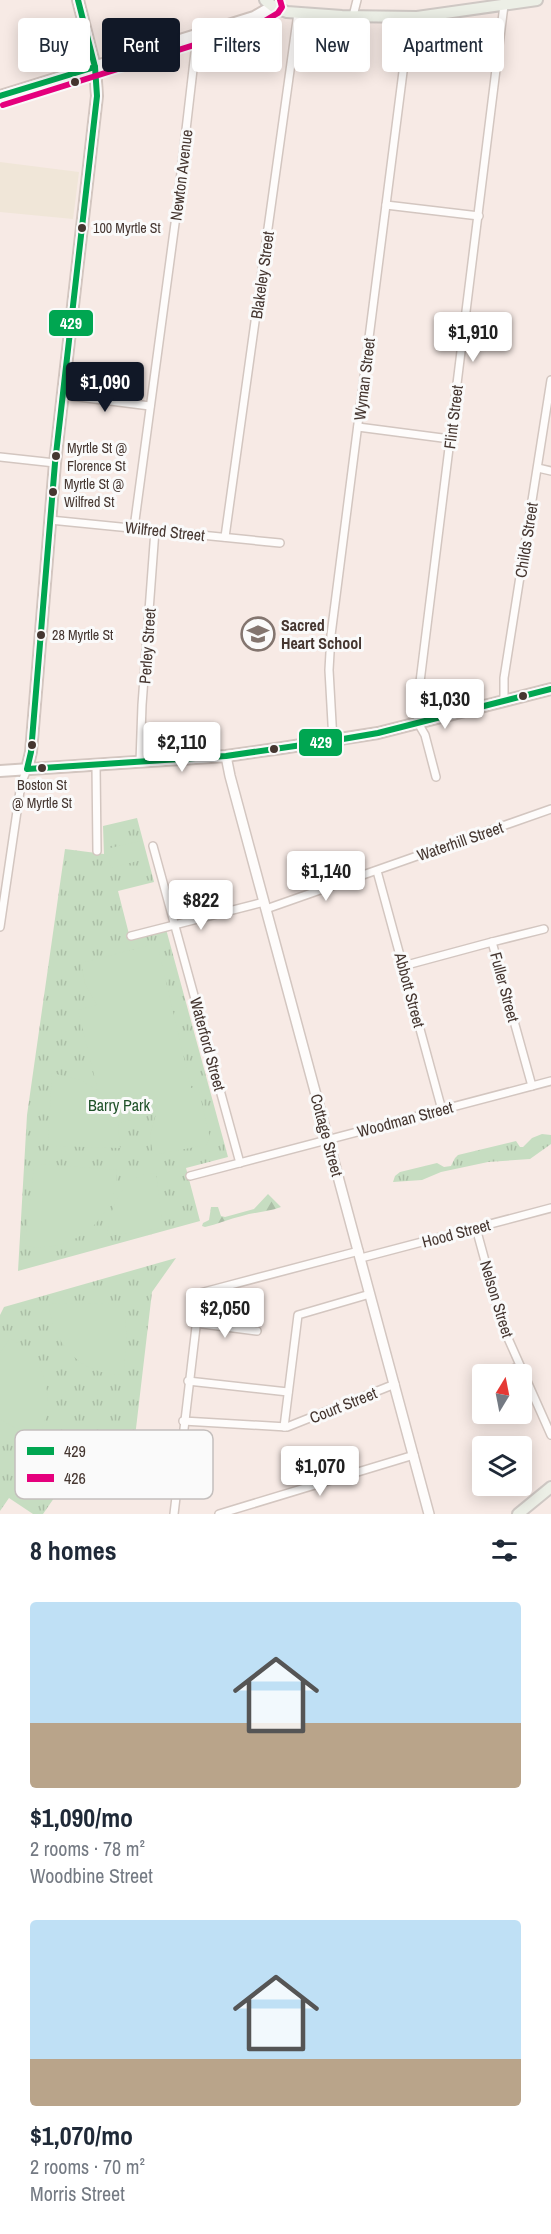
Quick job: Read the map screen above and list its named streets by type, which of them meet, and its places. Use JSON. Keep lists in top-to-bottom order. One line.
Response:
{"streets":{"street":["Newton Avenue","Blakeley Street","Wyman Street","Flint Street","Wilfred Street","Childs Street","Perley Street","Waterhill Street","Fuller Street","Abbott Street","Waterford Street","Woodman Street","Cottage Street","Hood Street","Nelson Street","Court Street"]},"crossings":[["Newton Avenue","Wilfred Street"],["Blakeley Street","Wilfred Street"],["Wilfred Street","Perley Street"],["Waterhill Street","Abbott Street"],["Waterhill Street","Waterford Street"],["Waterhill Street","Cottage Street"],["Fuller Street","Abbott Street"],["Fuller Street","Woodman Street"],["Abbott Street","Woodman Street"],["Waterford Street","Woodman Street"],["Woodman Street","Cottage Street"],["Cottage Street","Hood Street"],["Cottage Street","Court Street"],["Hood Street","Nelson Street"]],"parks":["Barry Park"],"places":{"other":["100 Myrtle St","Myrtle St @ Florence St","Myrtle St @ Wilfred St","28 Myrtle St","Boston St @ Myrtle St"],"school or university":["Sacred Heart School"]},"lines":["transit line 429","transit line 426"],"legend":["429","426"],"north":"top","page":{"chip":["Buy","Rent","Filters","New","Apartment"],"price":["$1,910","$1,090","$1,030","$2,110","$1,140","$822","$2,050","$1,070"],"heading":"8 homes","list":[{"name":"$1,090/mo","note":"2 rooms · 78 m² · Woodbine Street"},{"name":"$1,070/mo","note":"2 rooms · 70 m² · Morris Street"}]}}
